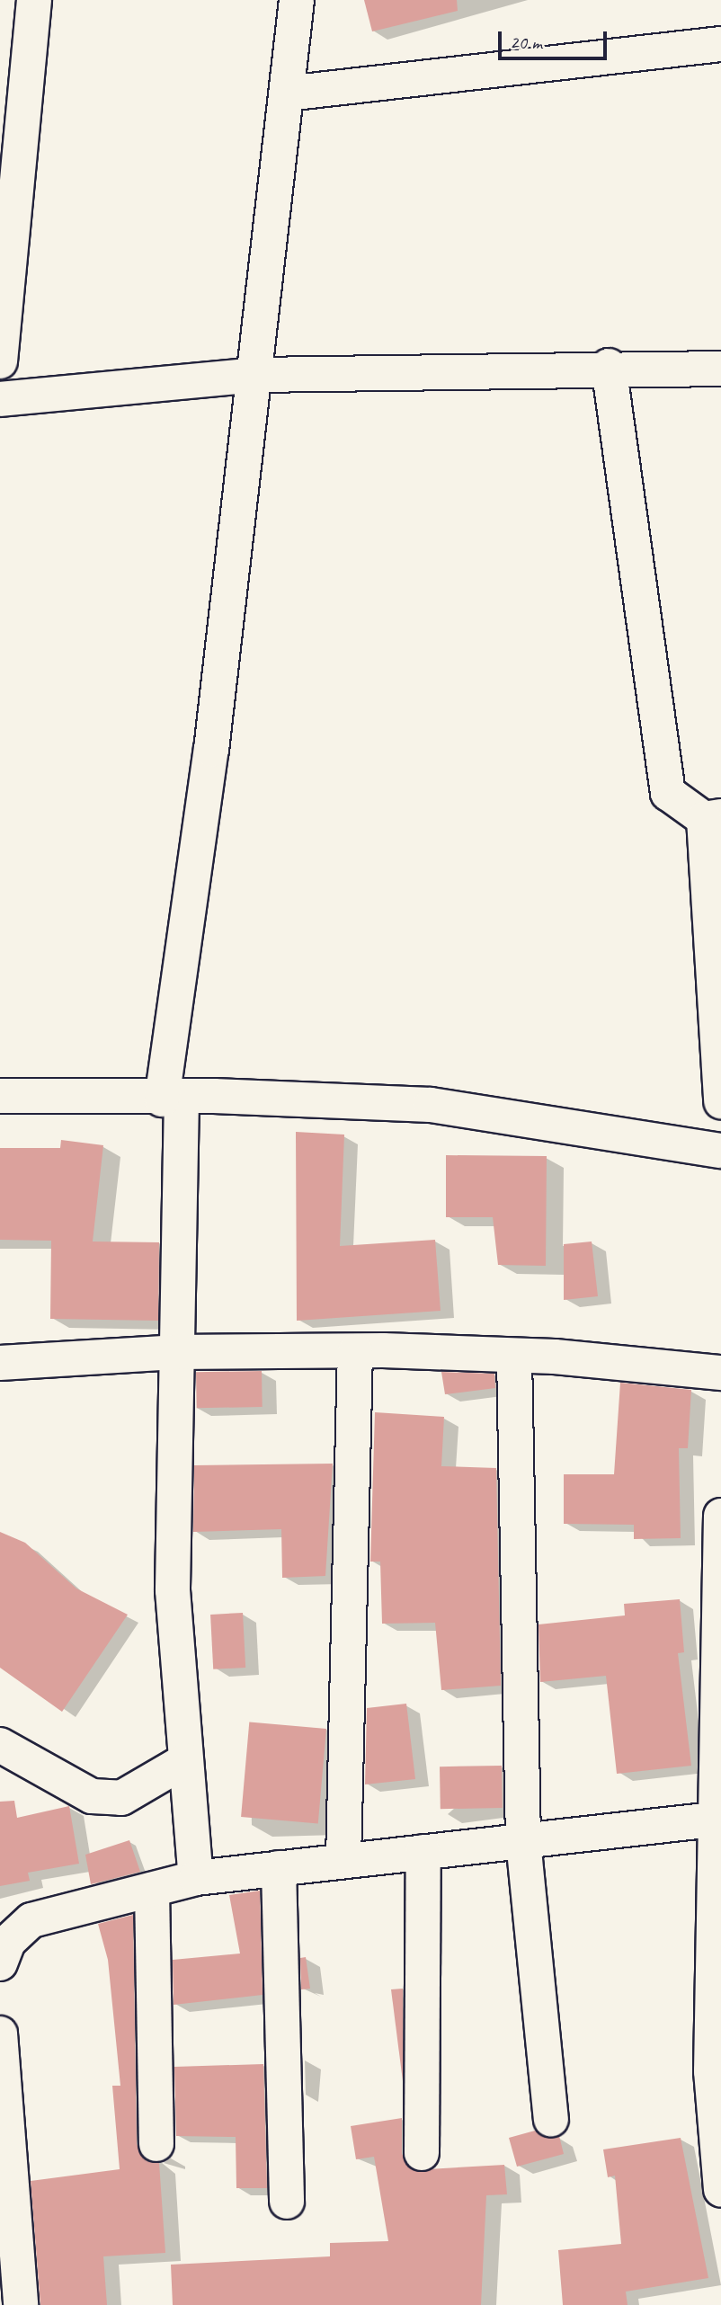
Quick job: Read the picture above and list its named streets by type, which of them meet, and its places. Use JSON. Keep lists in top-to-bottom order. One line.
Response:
{"scale_bar":"20 m"}
